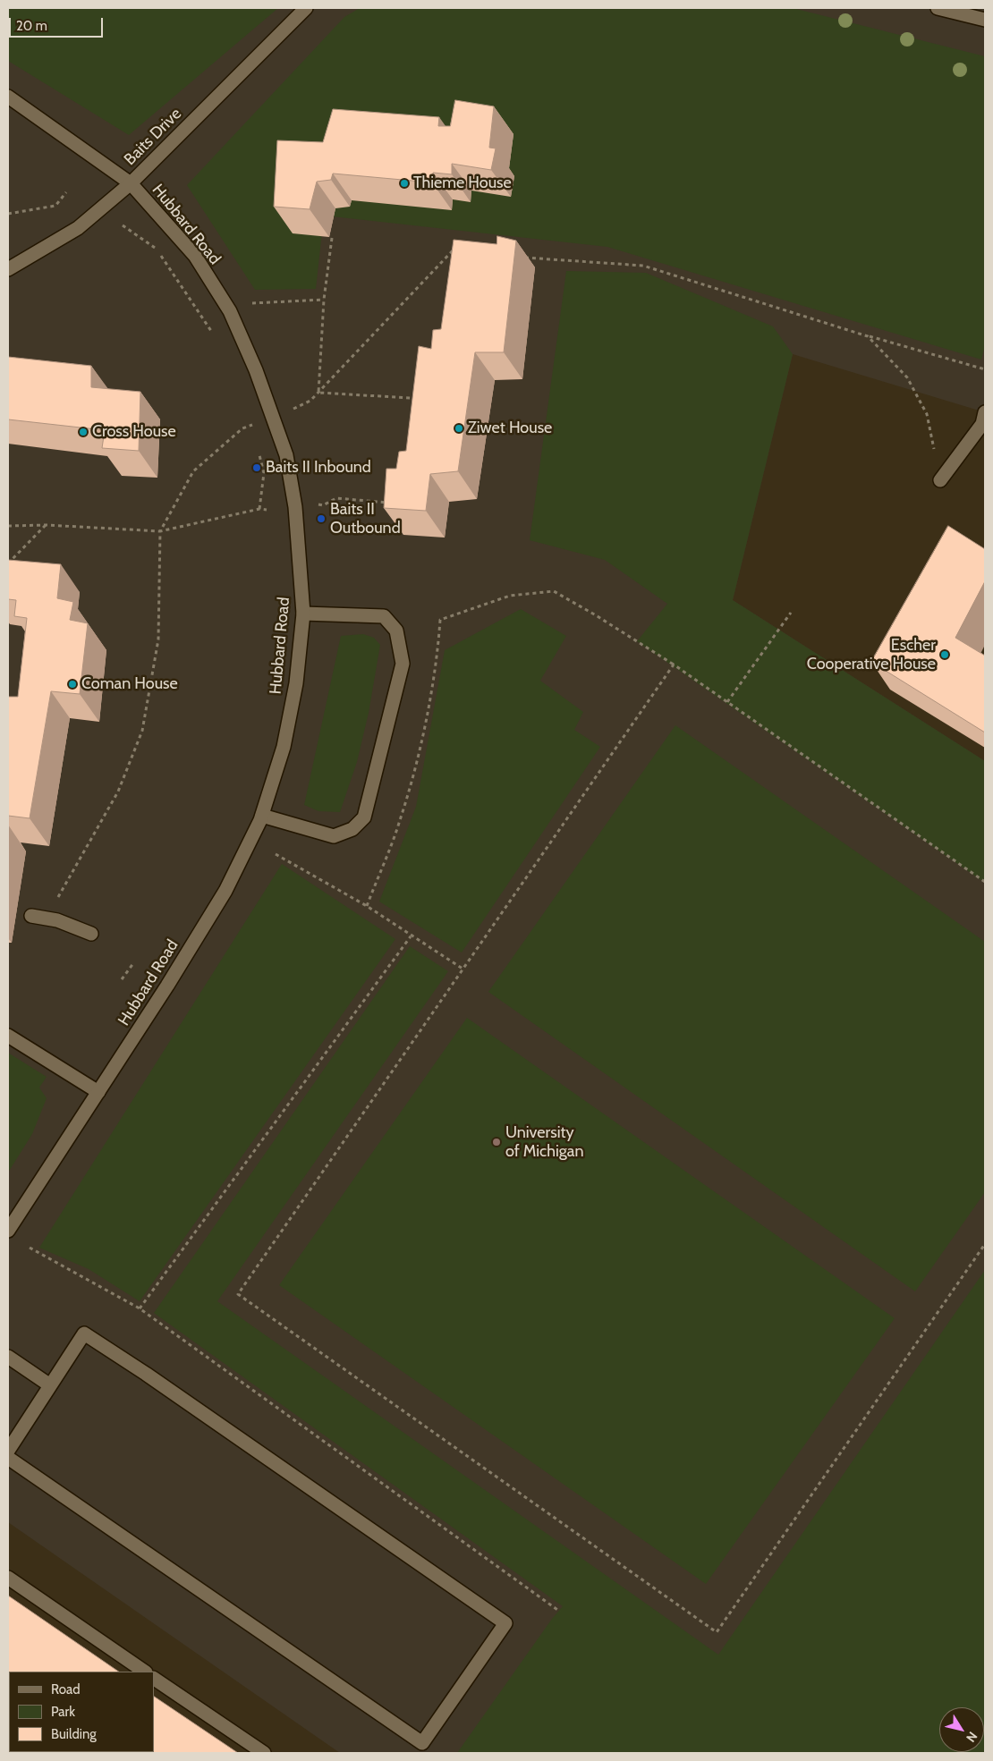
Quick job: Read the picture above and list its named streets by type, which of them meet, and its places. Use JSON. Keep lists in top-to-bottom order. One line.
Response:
{"streets":{"street":["Baits Drive","Hubbard Road"]},"crossings":[["Baits Drive","Hubbard Road"]],"places":["Thieme House","Ziwet House","Cross House","Baits II Inbound","Baits II Outbound","Escher Cooperative House","Coman House","University of Michigan"],"legend":["Road","Park","Building"],"scale_bar":"20 m","north":"bottom right"}
